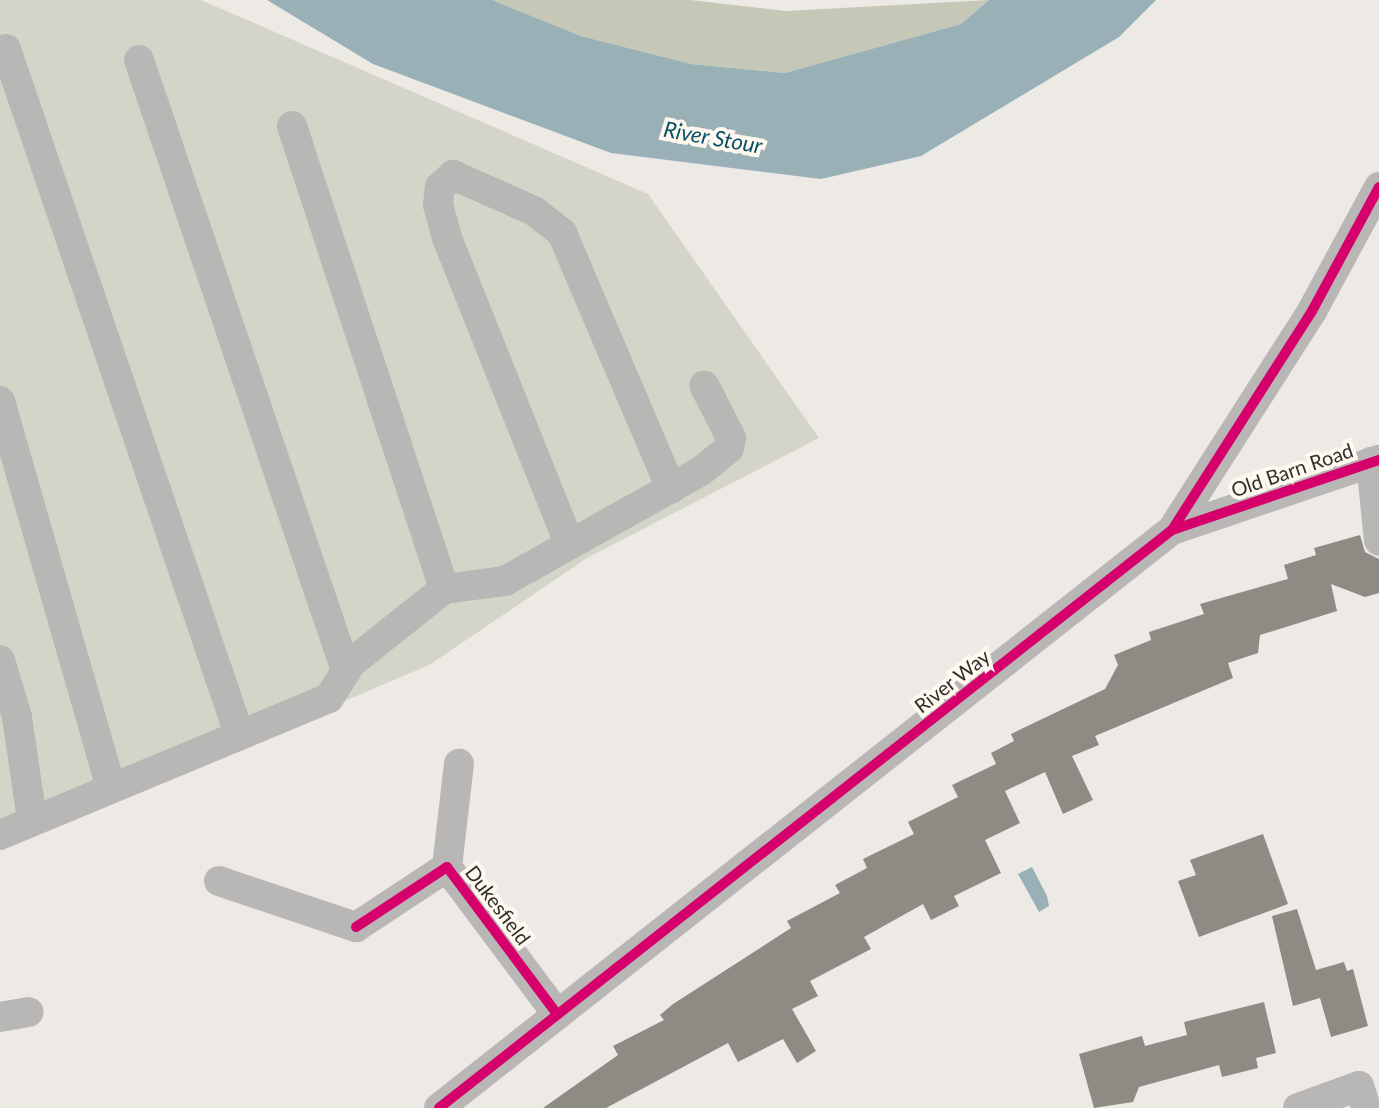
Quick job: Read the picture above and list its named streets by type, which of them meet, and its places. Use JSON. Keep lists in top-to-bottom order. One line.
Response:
{"streets":{"street":["Old Barn Road","River Way","Dukesfield"]},"crossings":[["Old Barn Road","River Way"],["River Way","Dukesfield"]],"water":["River Stour"]}
